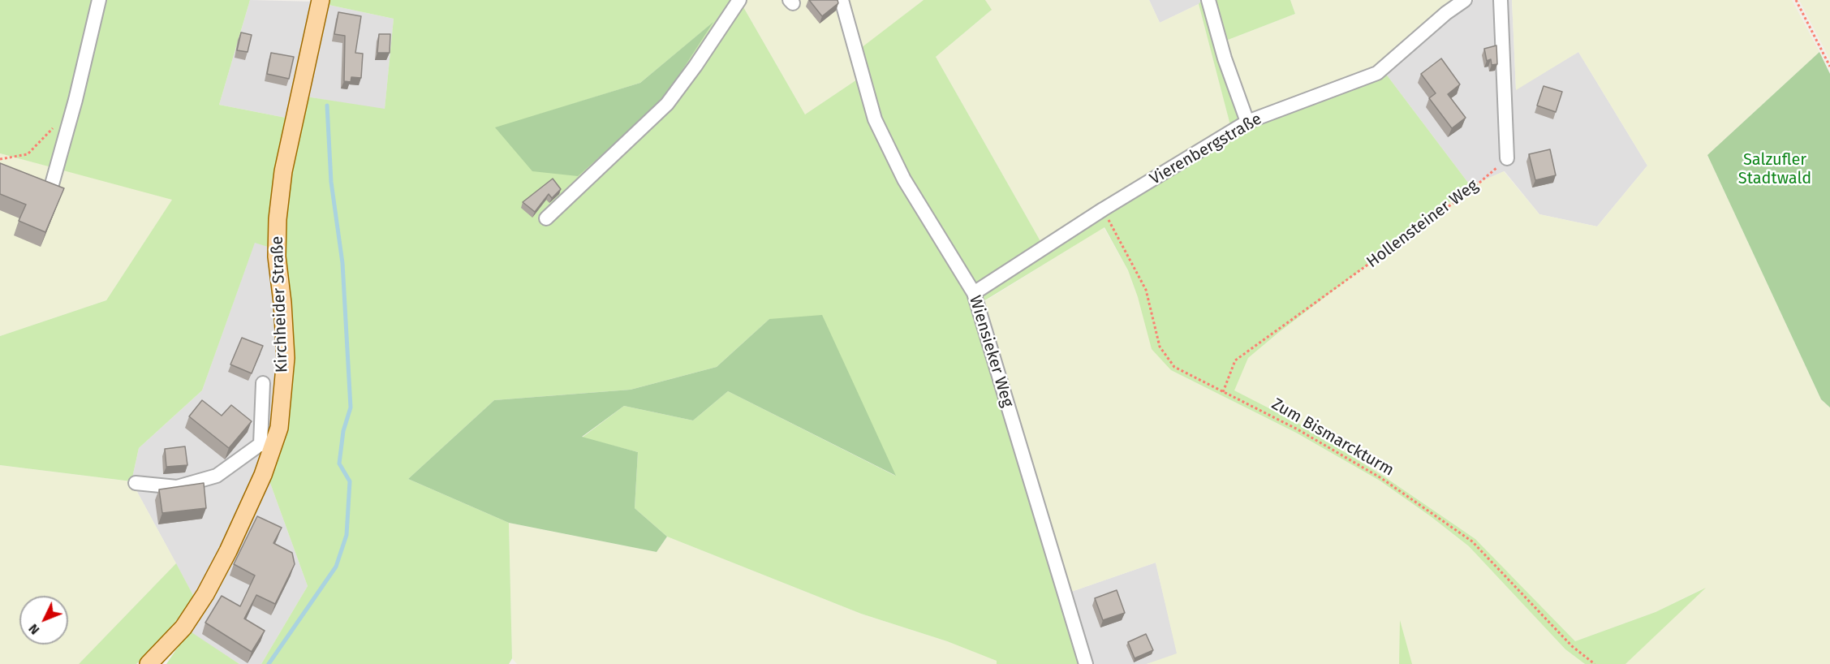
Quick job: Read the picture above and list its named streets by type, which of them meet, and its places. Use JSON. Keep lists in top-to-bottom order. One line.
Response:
{"streets":{"main road":["Kirchheider Straße"],"street":["Vierenbergstraße","Wiensieker Weg"],"path":["Hollensteiner Weg","Zum Bismarckturm"]},"crossings":[["Vierenbergstraße","Wiensieker Weg"],["Vierenbergstraße","Zum Bismarckturm"],["Hollensteiner Weg","Zum Bismarckturm"]],"parks":["Salzufler Stadtwald"],"north":"bottom left"}
